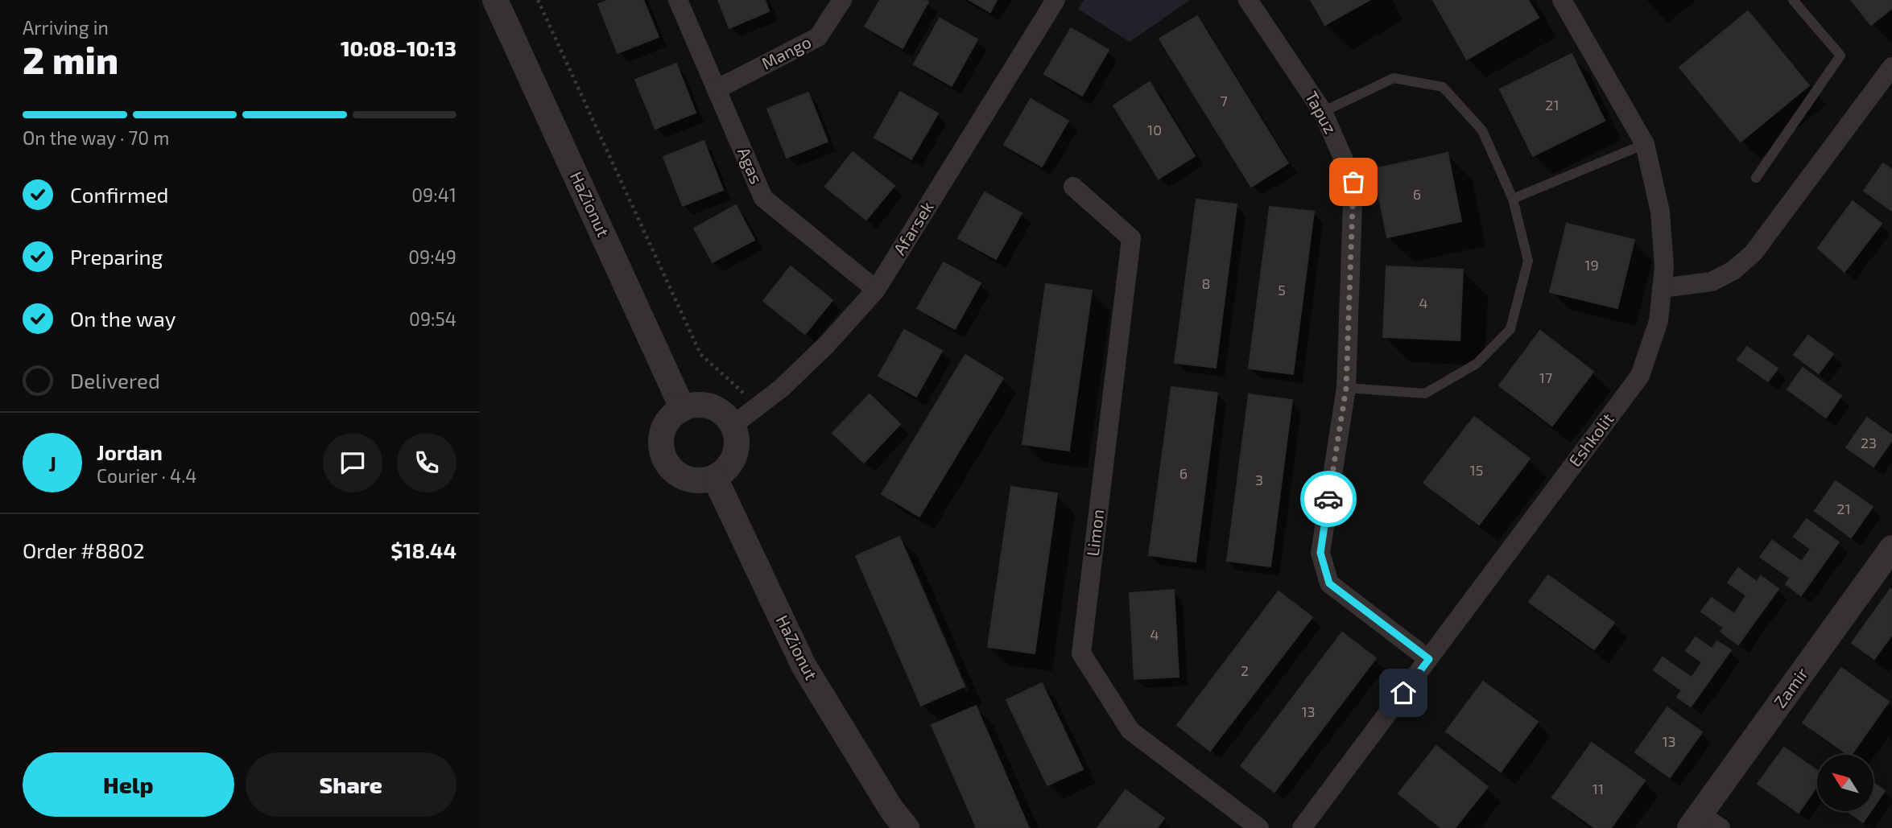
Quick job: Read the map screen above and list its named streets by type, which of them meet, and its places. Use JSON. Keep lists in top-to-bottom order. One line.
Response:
{"streets":{"street":["Mango","Tapuz","Agas","HaZionut","Afarsek","Eshkolit","Limon","Zamir"]},"crossings":[["Mango","Agas"],["Tapuz","Eshkolit"],["Agas","Afarsek"],["HaZionut","Afarsek"]],"house_numbers":["7","21","10","6","19","8","5","4","17","23","15","6","3","21","4","2","13","13","11"],"north":"top left","page":{"heading":["2 min","Arriving in","10:08–10:13"],"panel":["Jordan","Courier · 4.4","Order #8802","$18.44"],"bar":"On the way · 70 m","list":[["Confirmed","09:41"],["Preparing","09:49"],["On the way","09:54"],"Delivered"],"round":"J","buttons":["Help","Share"]}}
